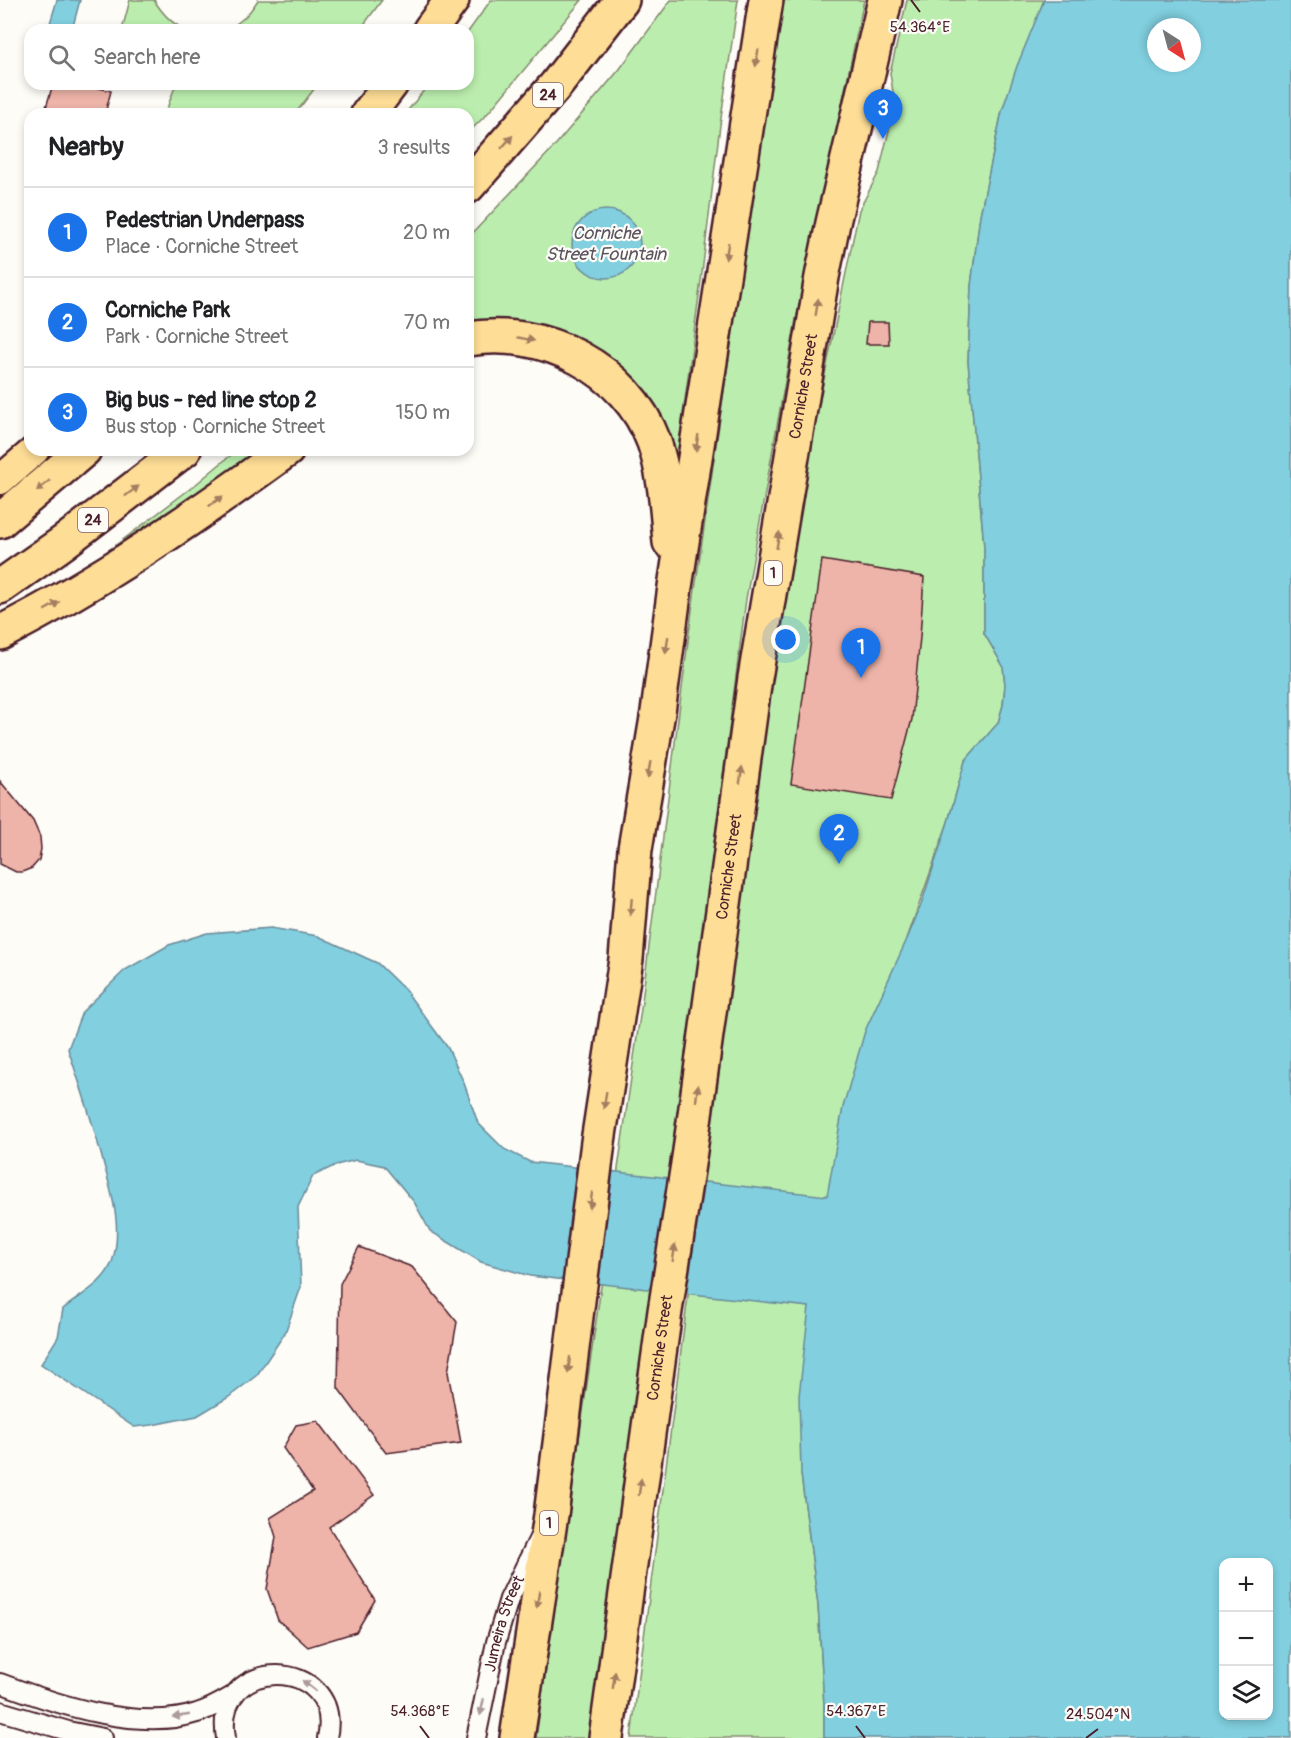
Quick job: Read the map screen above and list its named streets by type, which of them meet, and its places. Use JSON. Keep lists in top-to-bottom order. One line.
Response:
{"streets":{"highway":["24","Corniche Street","1"],"street":["Jumeira Street"]},"crossings":[["1","Jumeira Street"]],"one_way":["Jumeira Street"],"water":["Corniche Street Fountain"],"north":"bottom right","page":{"search":"Search here","pins":["3","1","2"],"heading":["Nearby","3 results"],"list":[{"mark":"1","name":"Pedestrian Underpass","note":"Place · Corniche Street","value":"20 m"},{"mark":"2","name":"Corniche Park","note":"Park · Corniche Street","value":"70 m"},{"mark":"3","name":"Big bus - red line stop 2","note":"Bus stop · Corniche Street","value":"150 m"}],"map_buttons":["+","−"]},"coordinates":["54.364°E","54.368°E","54.367°E","24.504°N"]}
